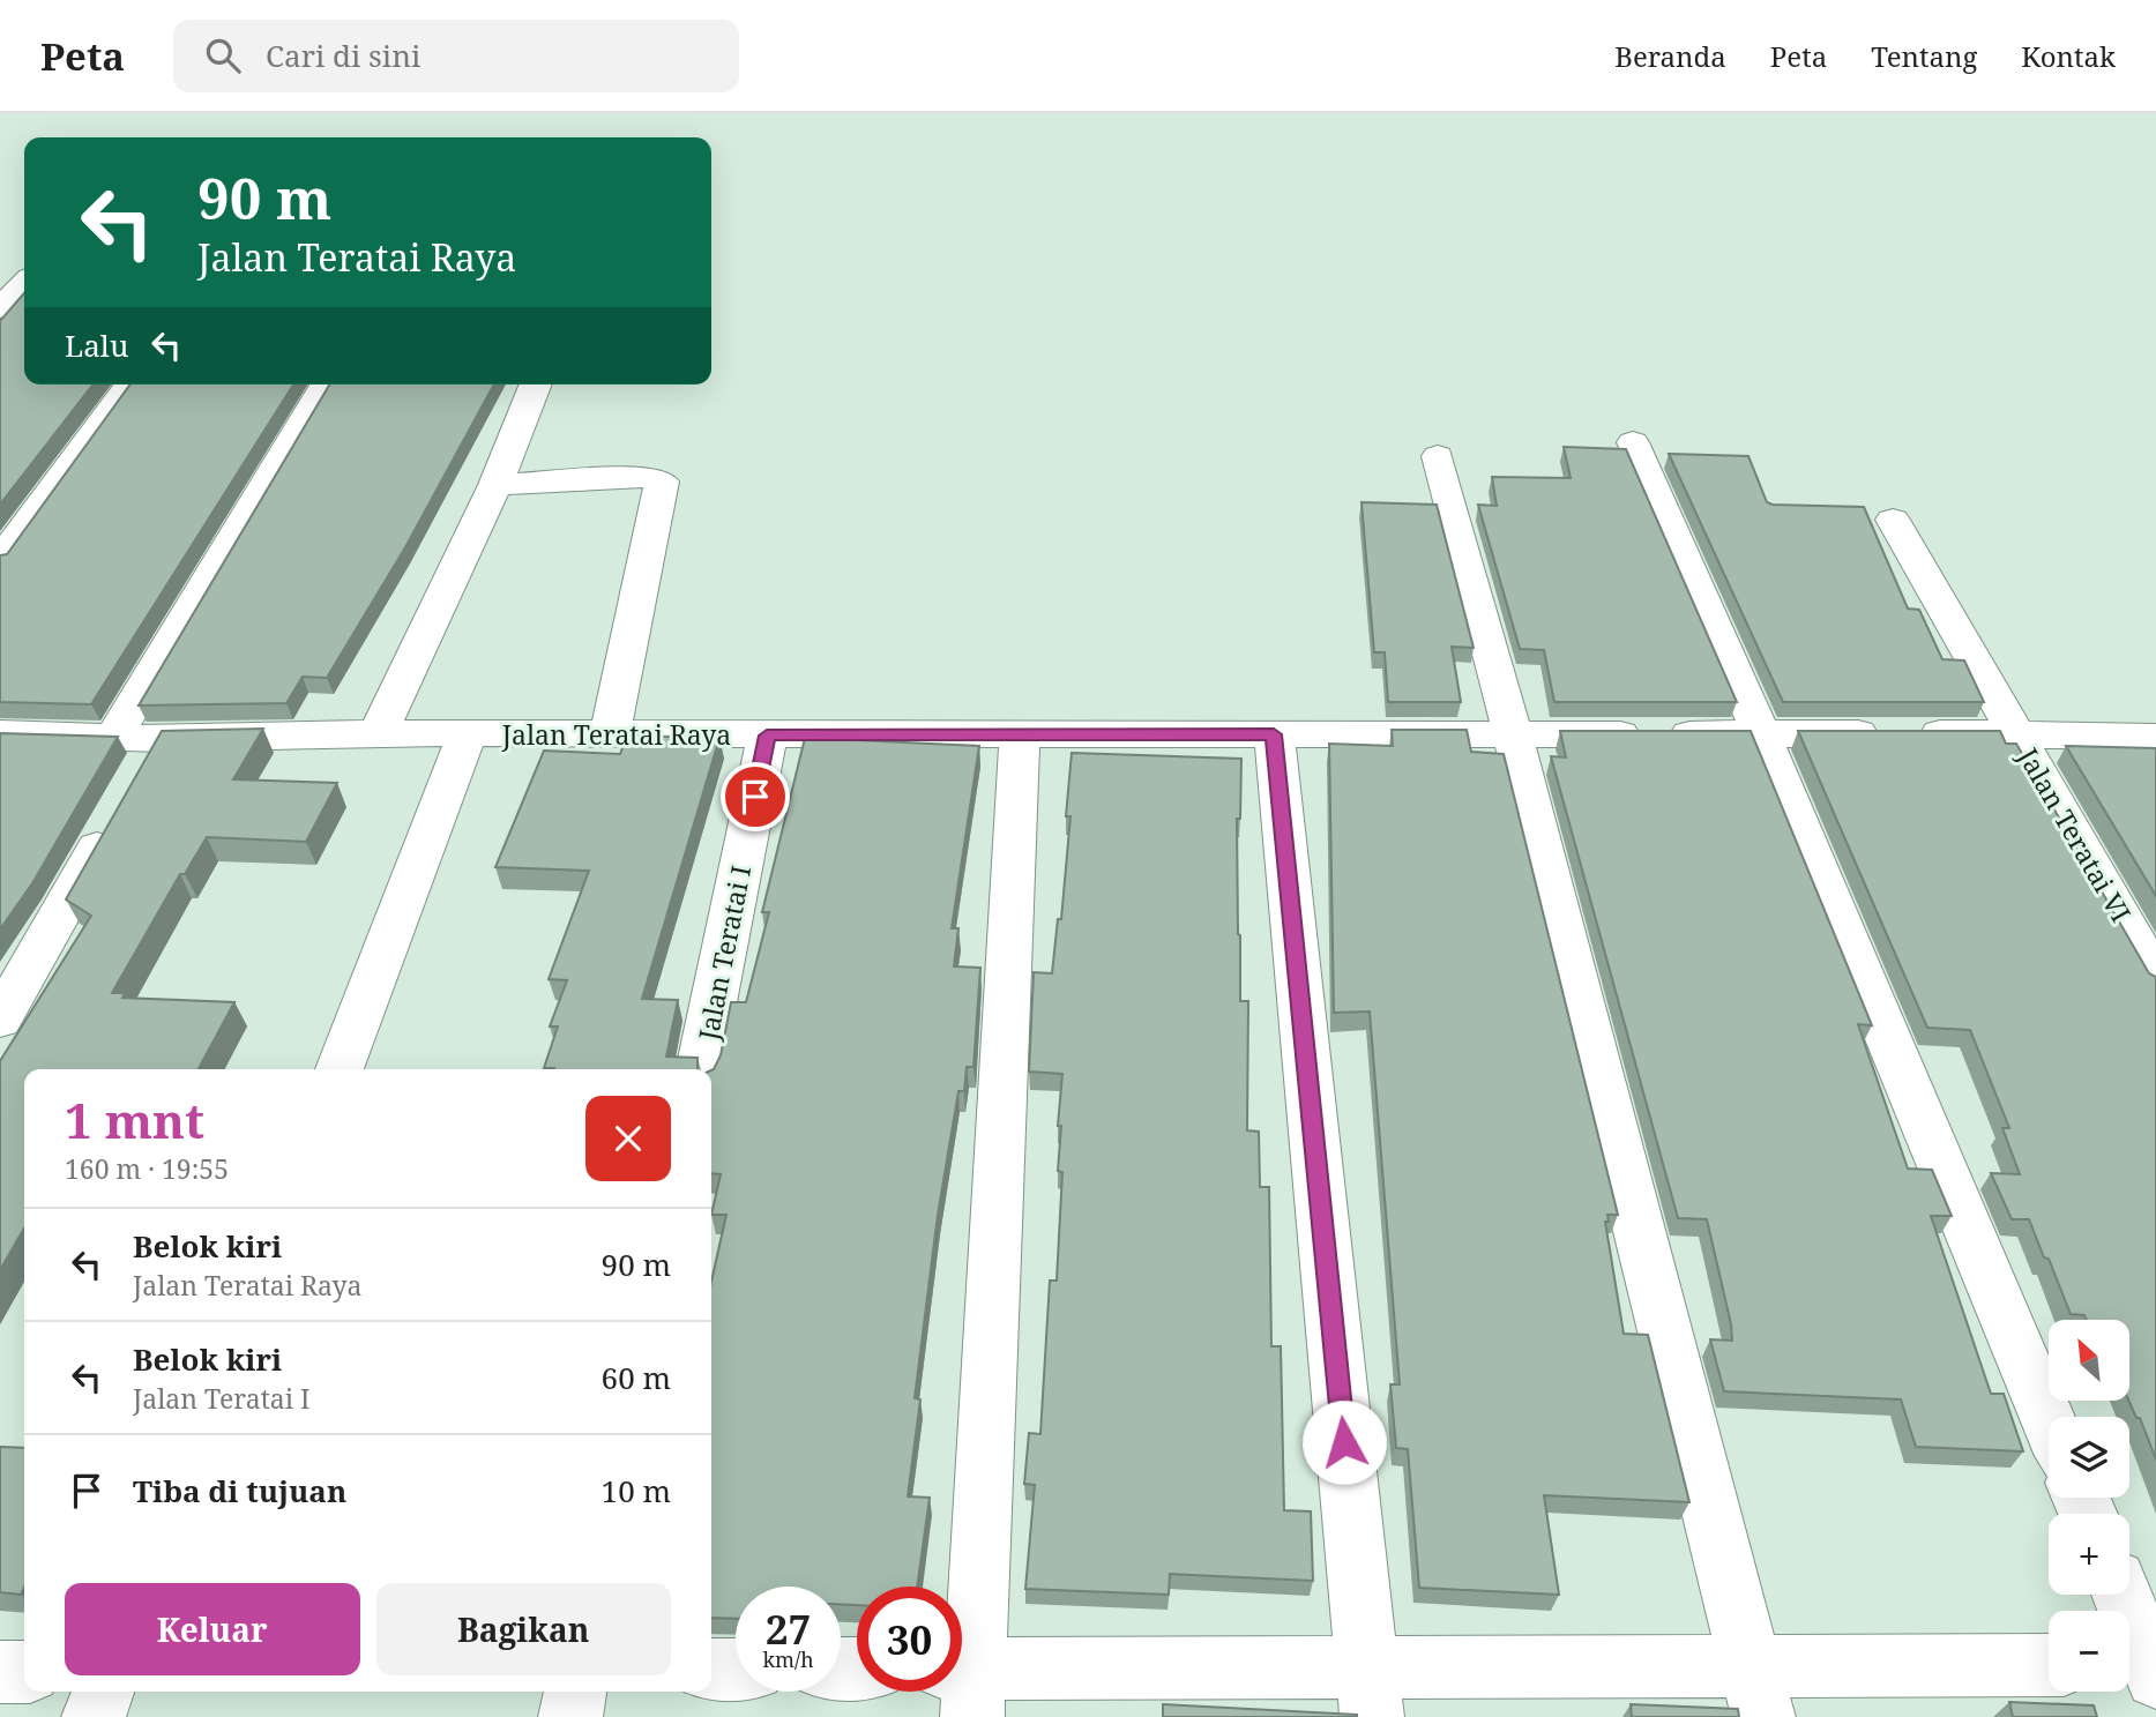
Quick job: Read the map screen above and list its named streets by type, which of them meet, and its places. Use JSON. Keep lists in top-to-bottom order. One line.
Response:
{"streets":{"street":["Jalan Teratai Raya","Jalan Teratai VI","Jalan Teratai I"]},"crossings":[["Jalan Teratai Raya","Jalan Teratai VI"],["Jalan Teratai Raya","Jalan Teratai I"]],"north":"top left","page":{"header":"Peta","search":"Cari di sini","nav":["Beranda","Peta","Tentang","Kontak"],"turn":["90 m","Jalan Teratai Raya"],"then":"Lalu","heading":["1 mnt","160 m · 19:55"],"list":[{"name":"Belok kiri","note":"Jalan Teratai Raya","value":"90 m"},{"name":"Belok kiri","note":"Jalan Teratai I","value":"60 m"},{"name":"Tiba di tujuan","value":"10 m"}],"map_buttons":["+","−"],"buttons":["Keluar","Bagikan"],"speed":"27 km/h","limit":"30"}}
